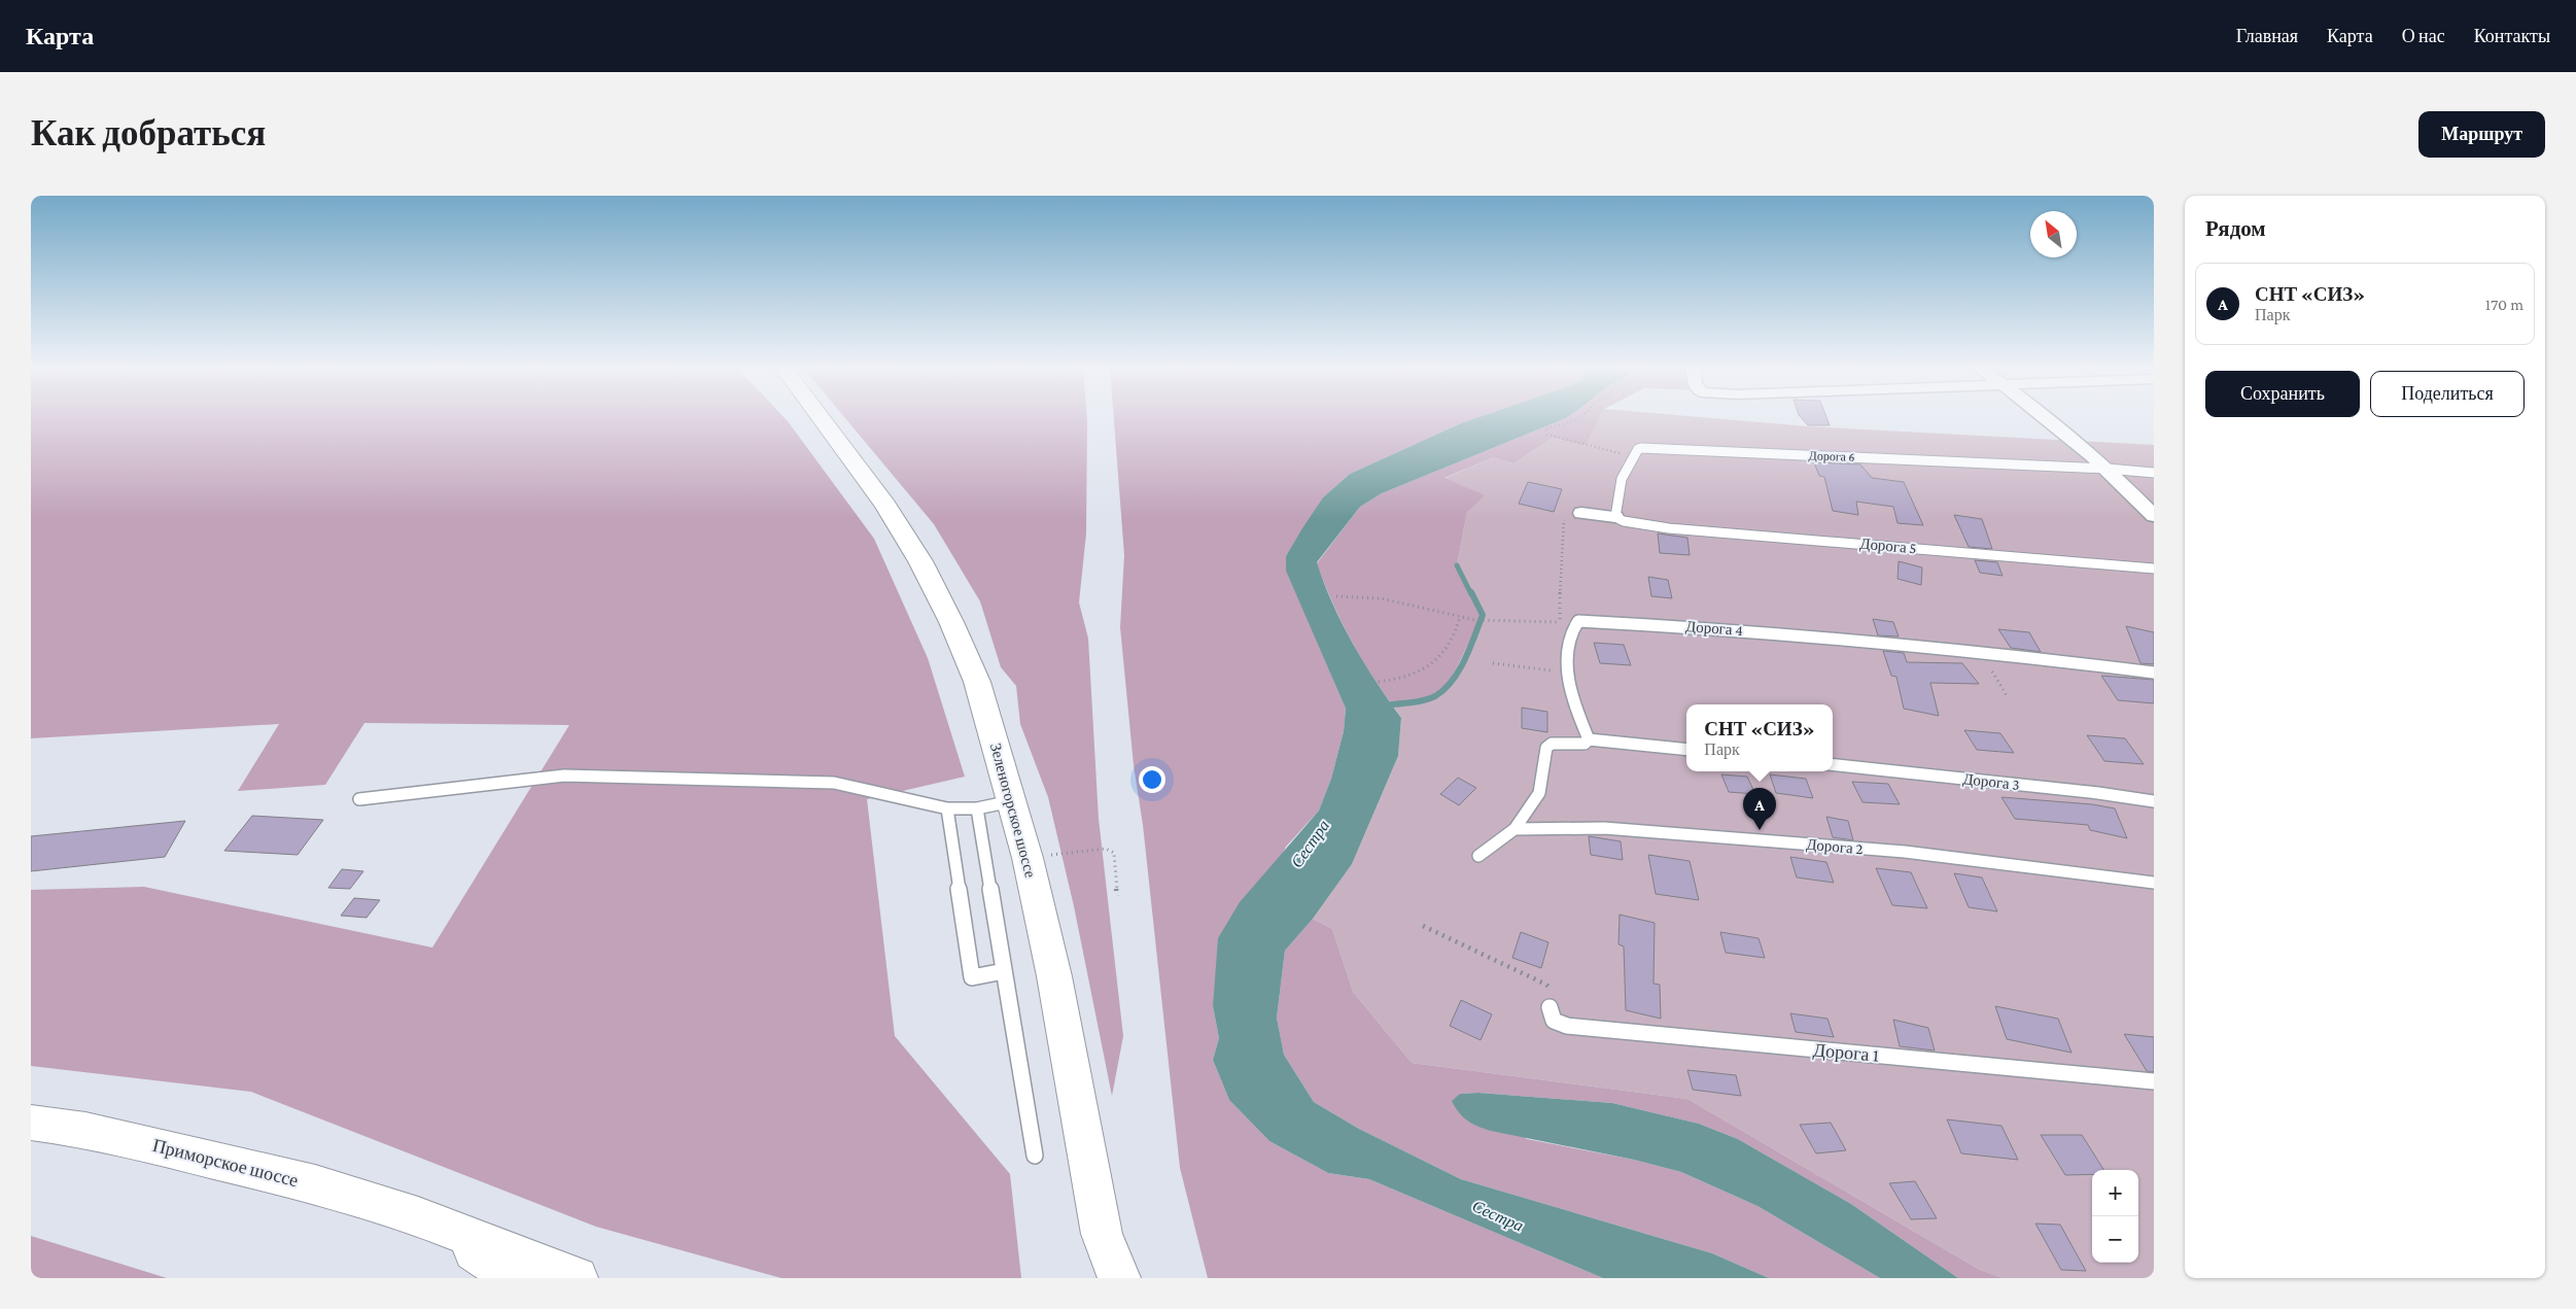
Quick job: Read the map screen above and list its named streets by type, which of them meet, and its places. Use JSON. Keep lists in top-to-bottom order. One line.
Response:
{"streets":{"main road":["Зеленогорское шоссе","Приморское шоссе"],"lane":["Дорога 6","Дорога 5","Дорога 4","Дорога 3","Дорога 2","Дорога 1"]},"water":["Сестра"],"north":"top left","page":{"header":"Карта","nav":["Главная","Карта","О нас","Контакты"],"buttons":["Маршрут",["Сохранить","Поделиться"]],"title":"Как добраться","heading":"Рядом","list":[{"mark":"A","name":"СНТ «СИЗ»","note":"Парк","value":"170 m"}],"popup":["СНТ «СИЗ»","Парк"],"pins":"A","map_buttons":["+","−"]}}
